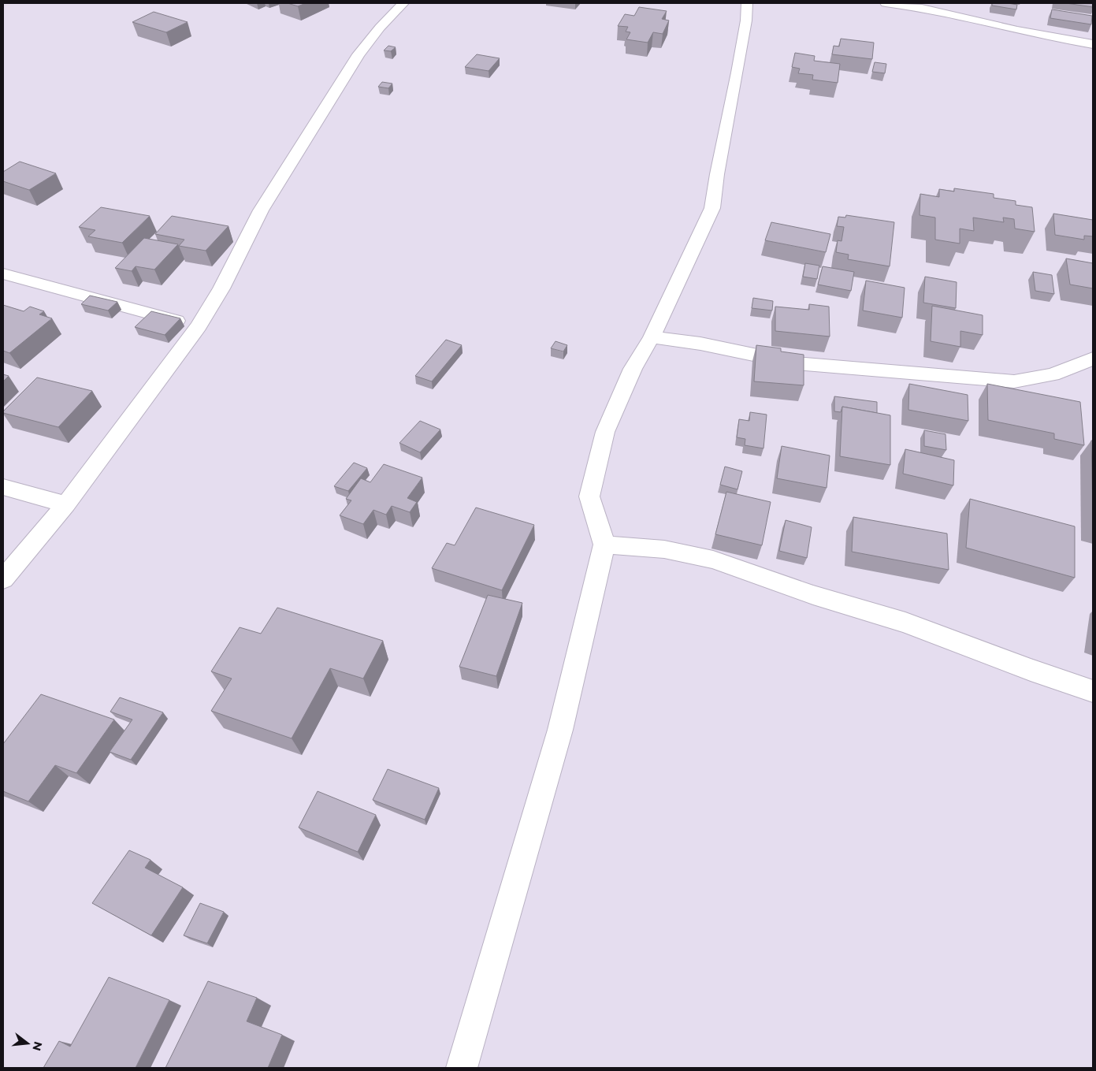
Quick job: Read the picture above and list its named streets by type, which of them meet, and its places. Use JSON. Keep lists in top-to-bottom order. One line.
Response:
{"north":"right"}
